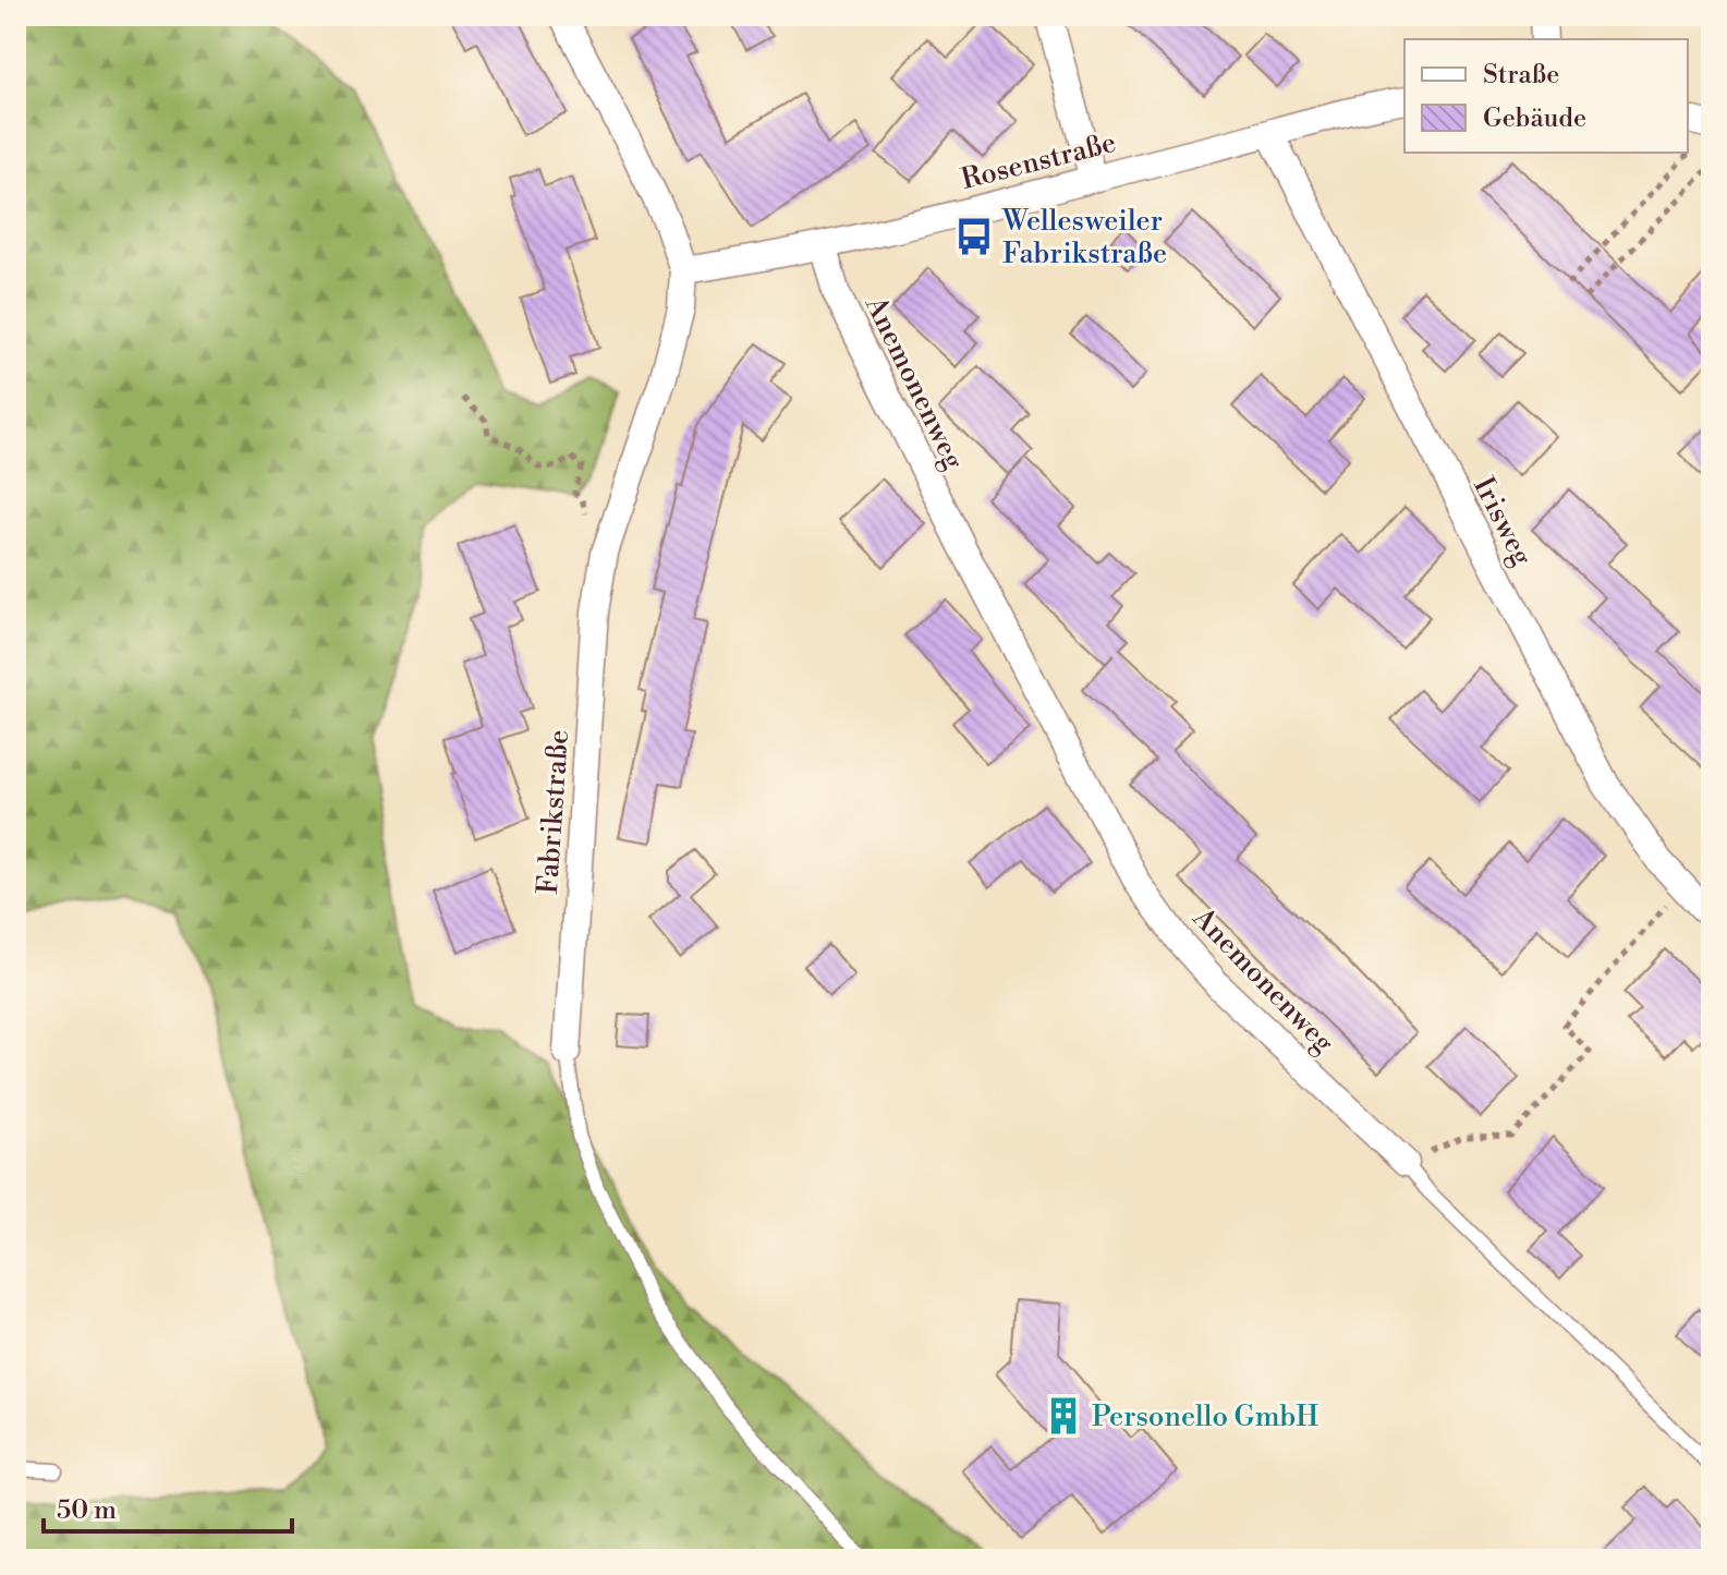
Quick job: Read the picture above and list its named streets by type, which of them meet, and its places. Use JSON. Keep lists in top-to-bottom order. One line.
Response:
{"streets":{"street":["Rosenstraße","Anemonenweg","Irisweg","Fabrikstraße"]},"crossings":[["Rosenstraße","Anemonenweg"],["Rosenstraße","Irisweg"],["Rosenstraße","Fabrikstraße"]],"places":{"bus stop":["Wellesweiler Fabrikstraße"],"building":["Personello GmbH"]},"legend":["Straße","Gebäude"],"scale_bar":"50 m"}
